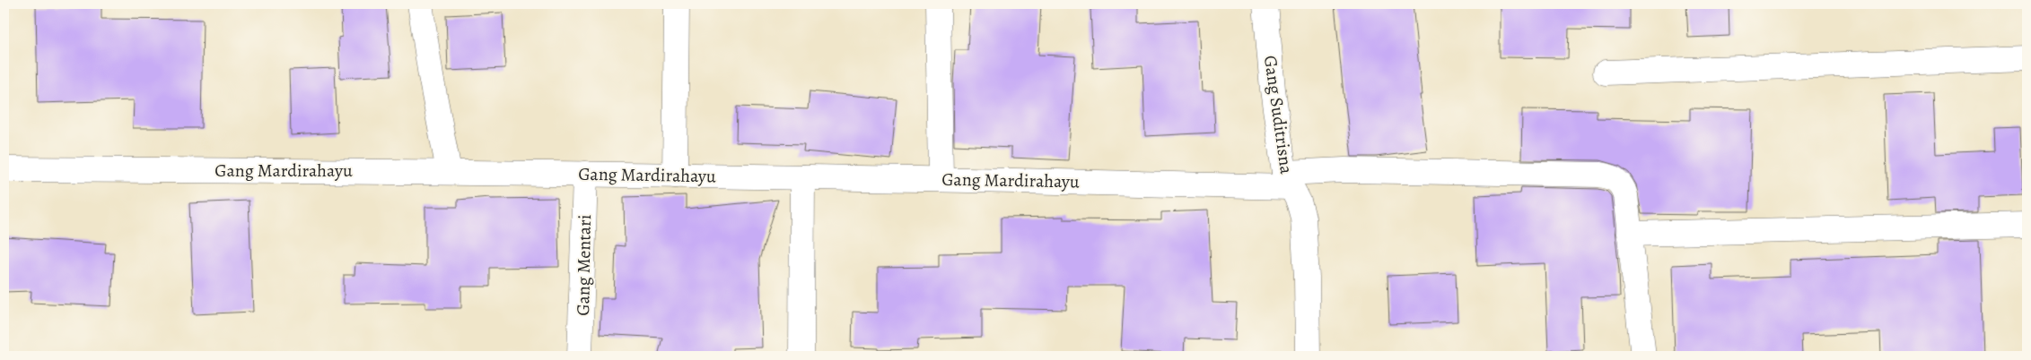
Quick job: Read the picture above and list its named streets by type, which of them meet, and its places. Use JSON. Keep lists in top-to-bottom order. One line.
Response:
{"streets":{"street":["Gang Suditrisna","Gang Mardirahayu","Gang Mentari"]},"crossings":[["Gang Suditrisna","Gang Mardirahayu"],["Gang Mardirahayu","Gang Mentari"]]}
